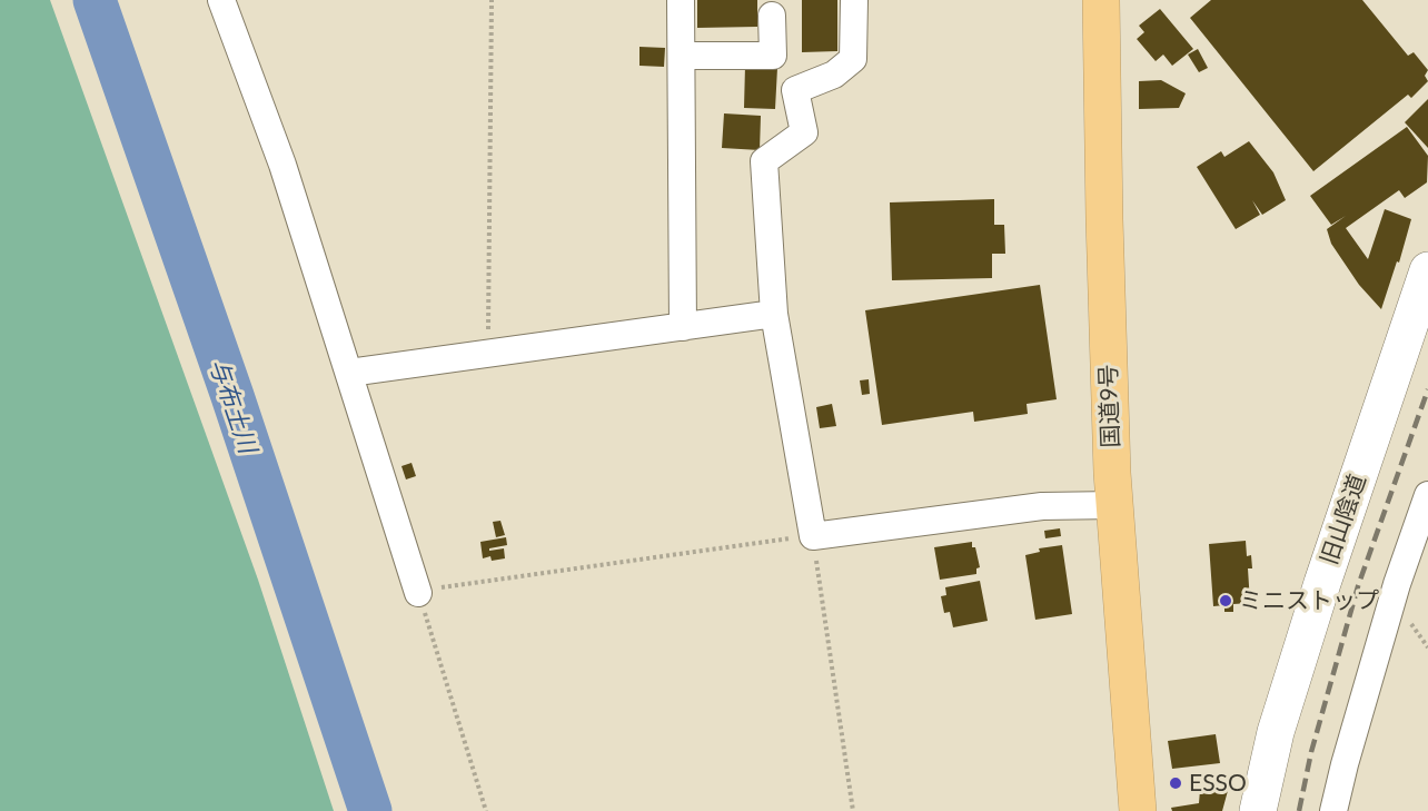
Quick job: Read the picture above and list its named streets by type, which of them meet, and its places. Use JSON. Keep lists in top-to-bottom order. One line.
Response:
{"streets":{"highway":["国道9号"],"street":["旧山陰道"]},"water":["与布土川"],"places":["ミニストップ","ESSO"]}
